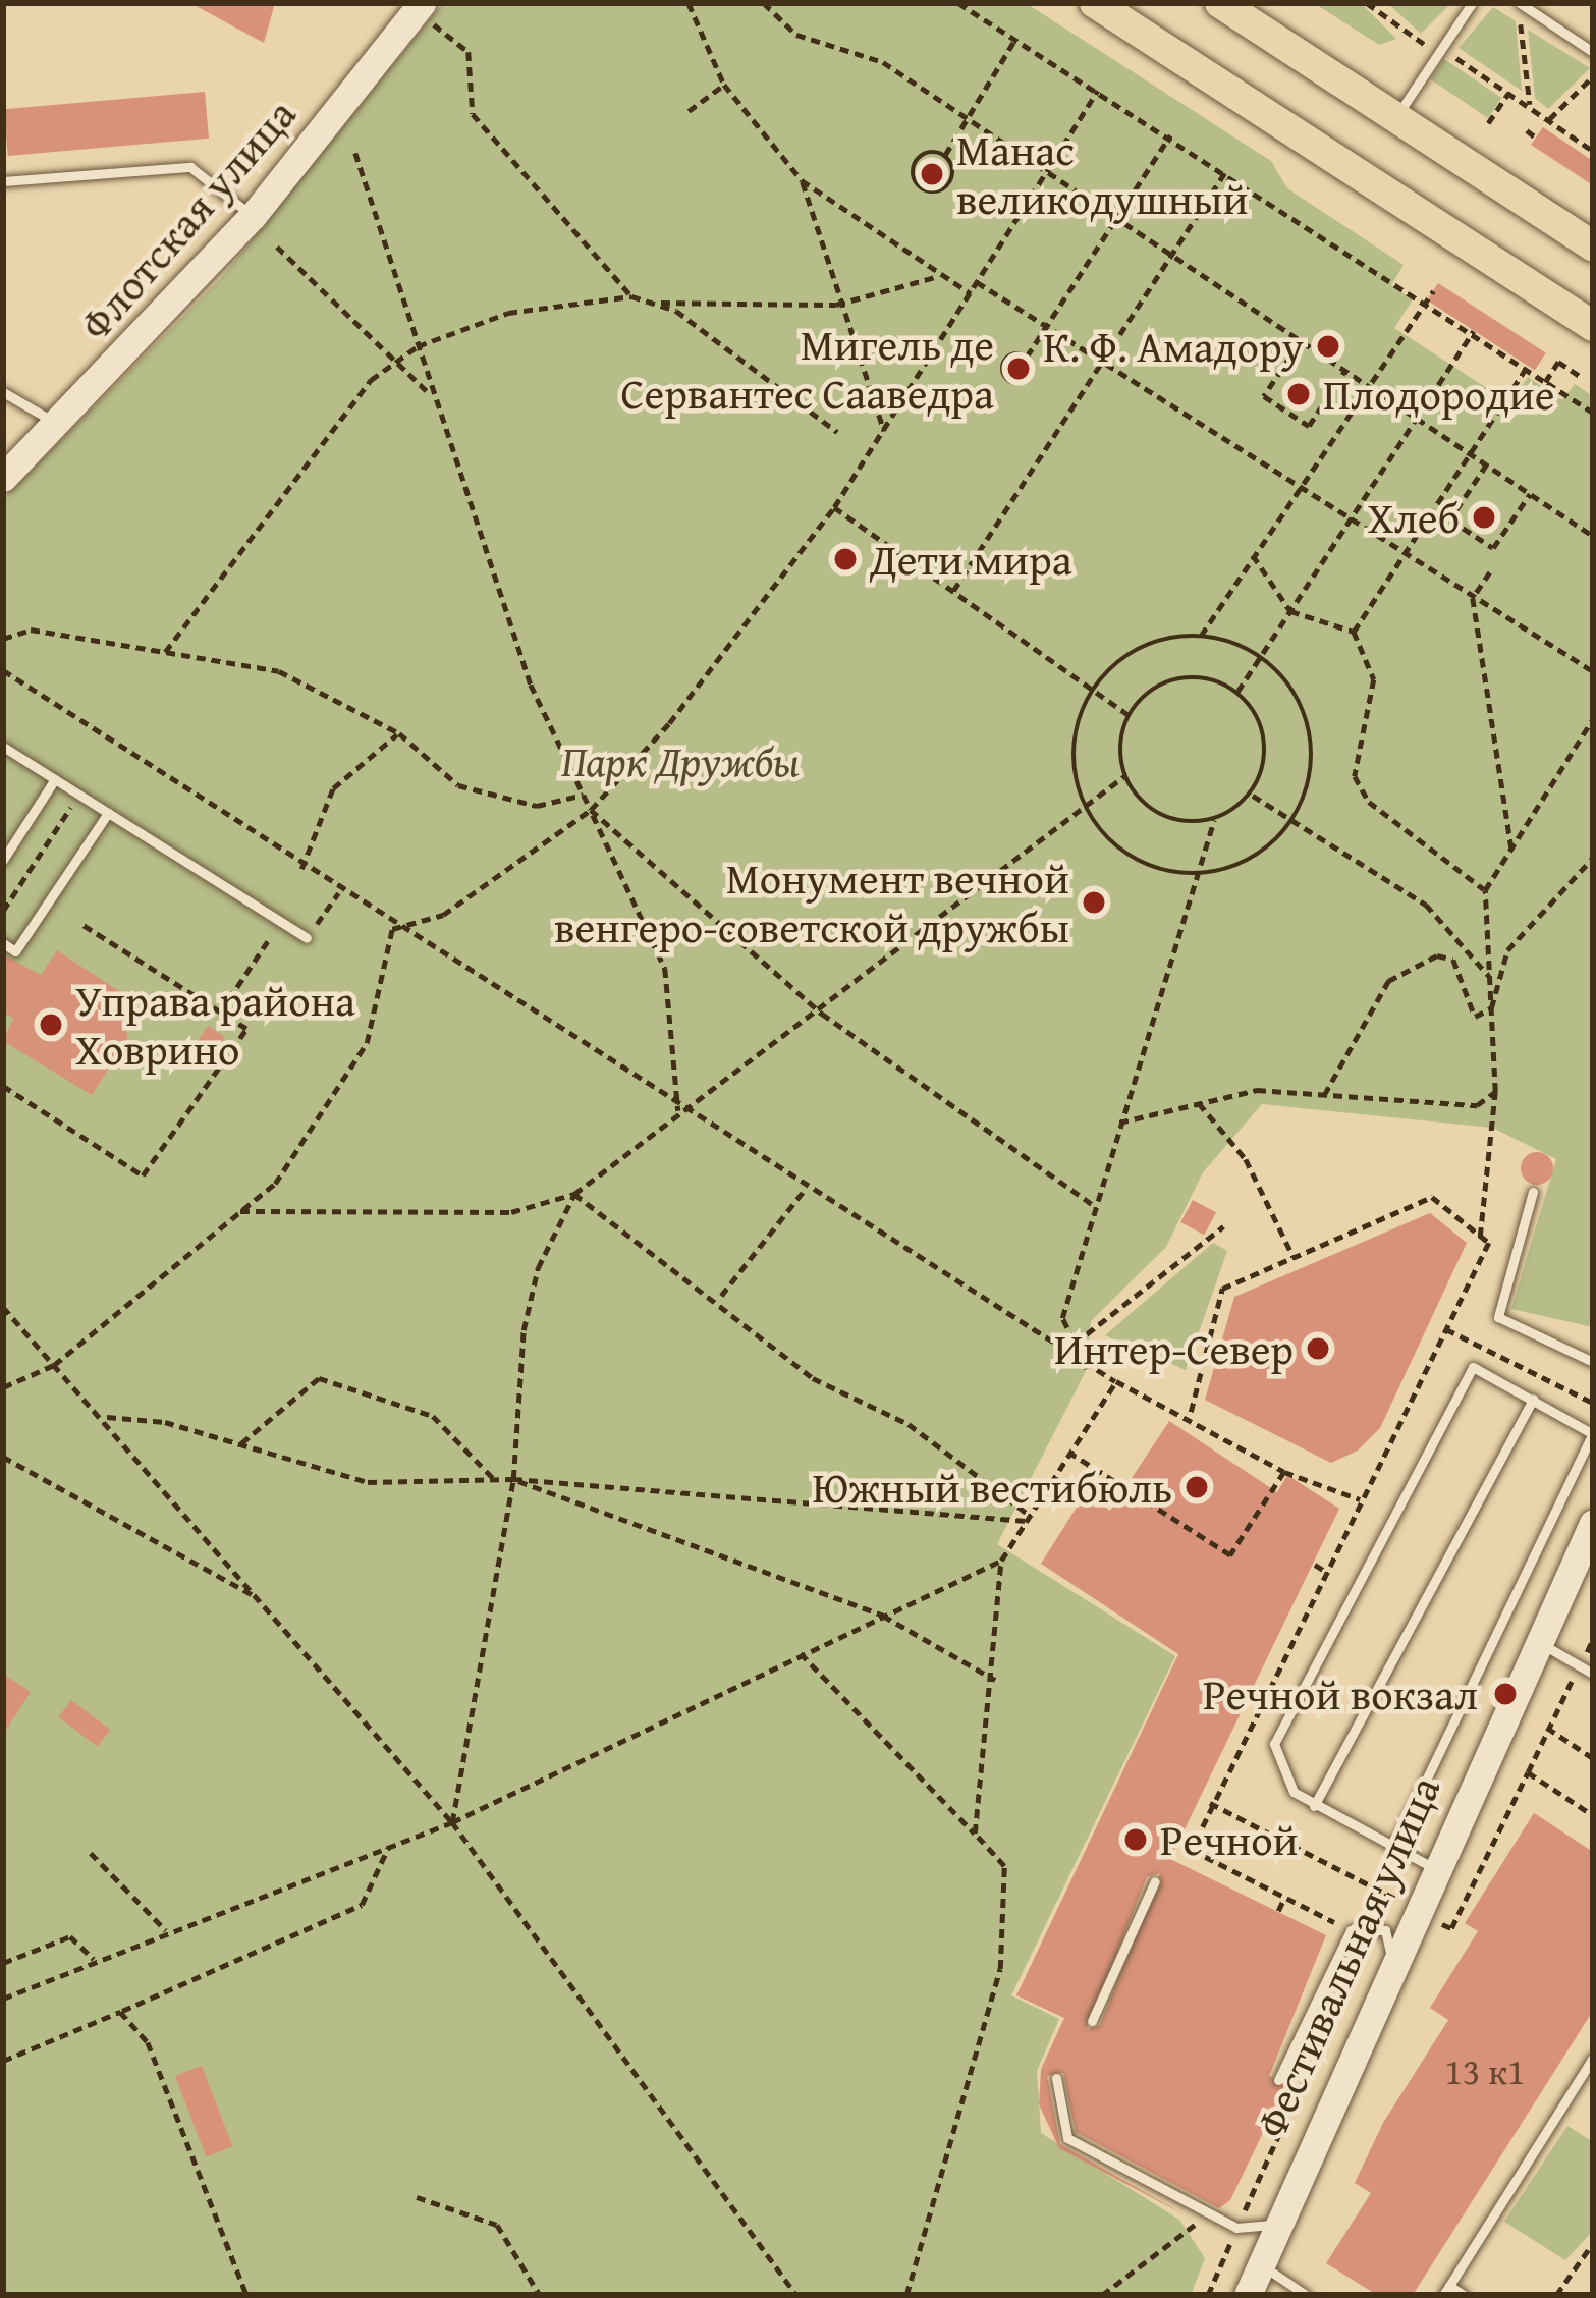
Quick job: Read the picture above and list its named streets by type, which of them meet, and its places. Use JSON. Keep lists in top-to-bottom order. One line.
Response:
{"streets":{"street":["Флотская улица","Фестивальная улица"]},"parks":["Парк Дружбы"],"places":["Манас великодушный","К. Ф. Амадору","Мигель де Сервантес Сааведра","Плодородие","Хлеб","Дети мира","Монумент вечной венгеро-советской дружбы","Управа района Ховрино","Интер-Север","Южный вестибюль","Речной вокзал","Речной"],"house_numbers":["13 к1"]}
